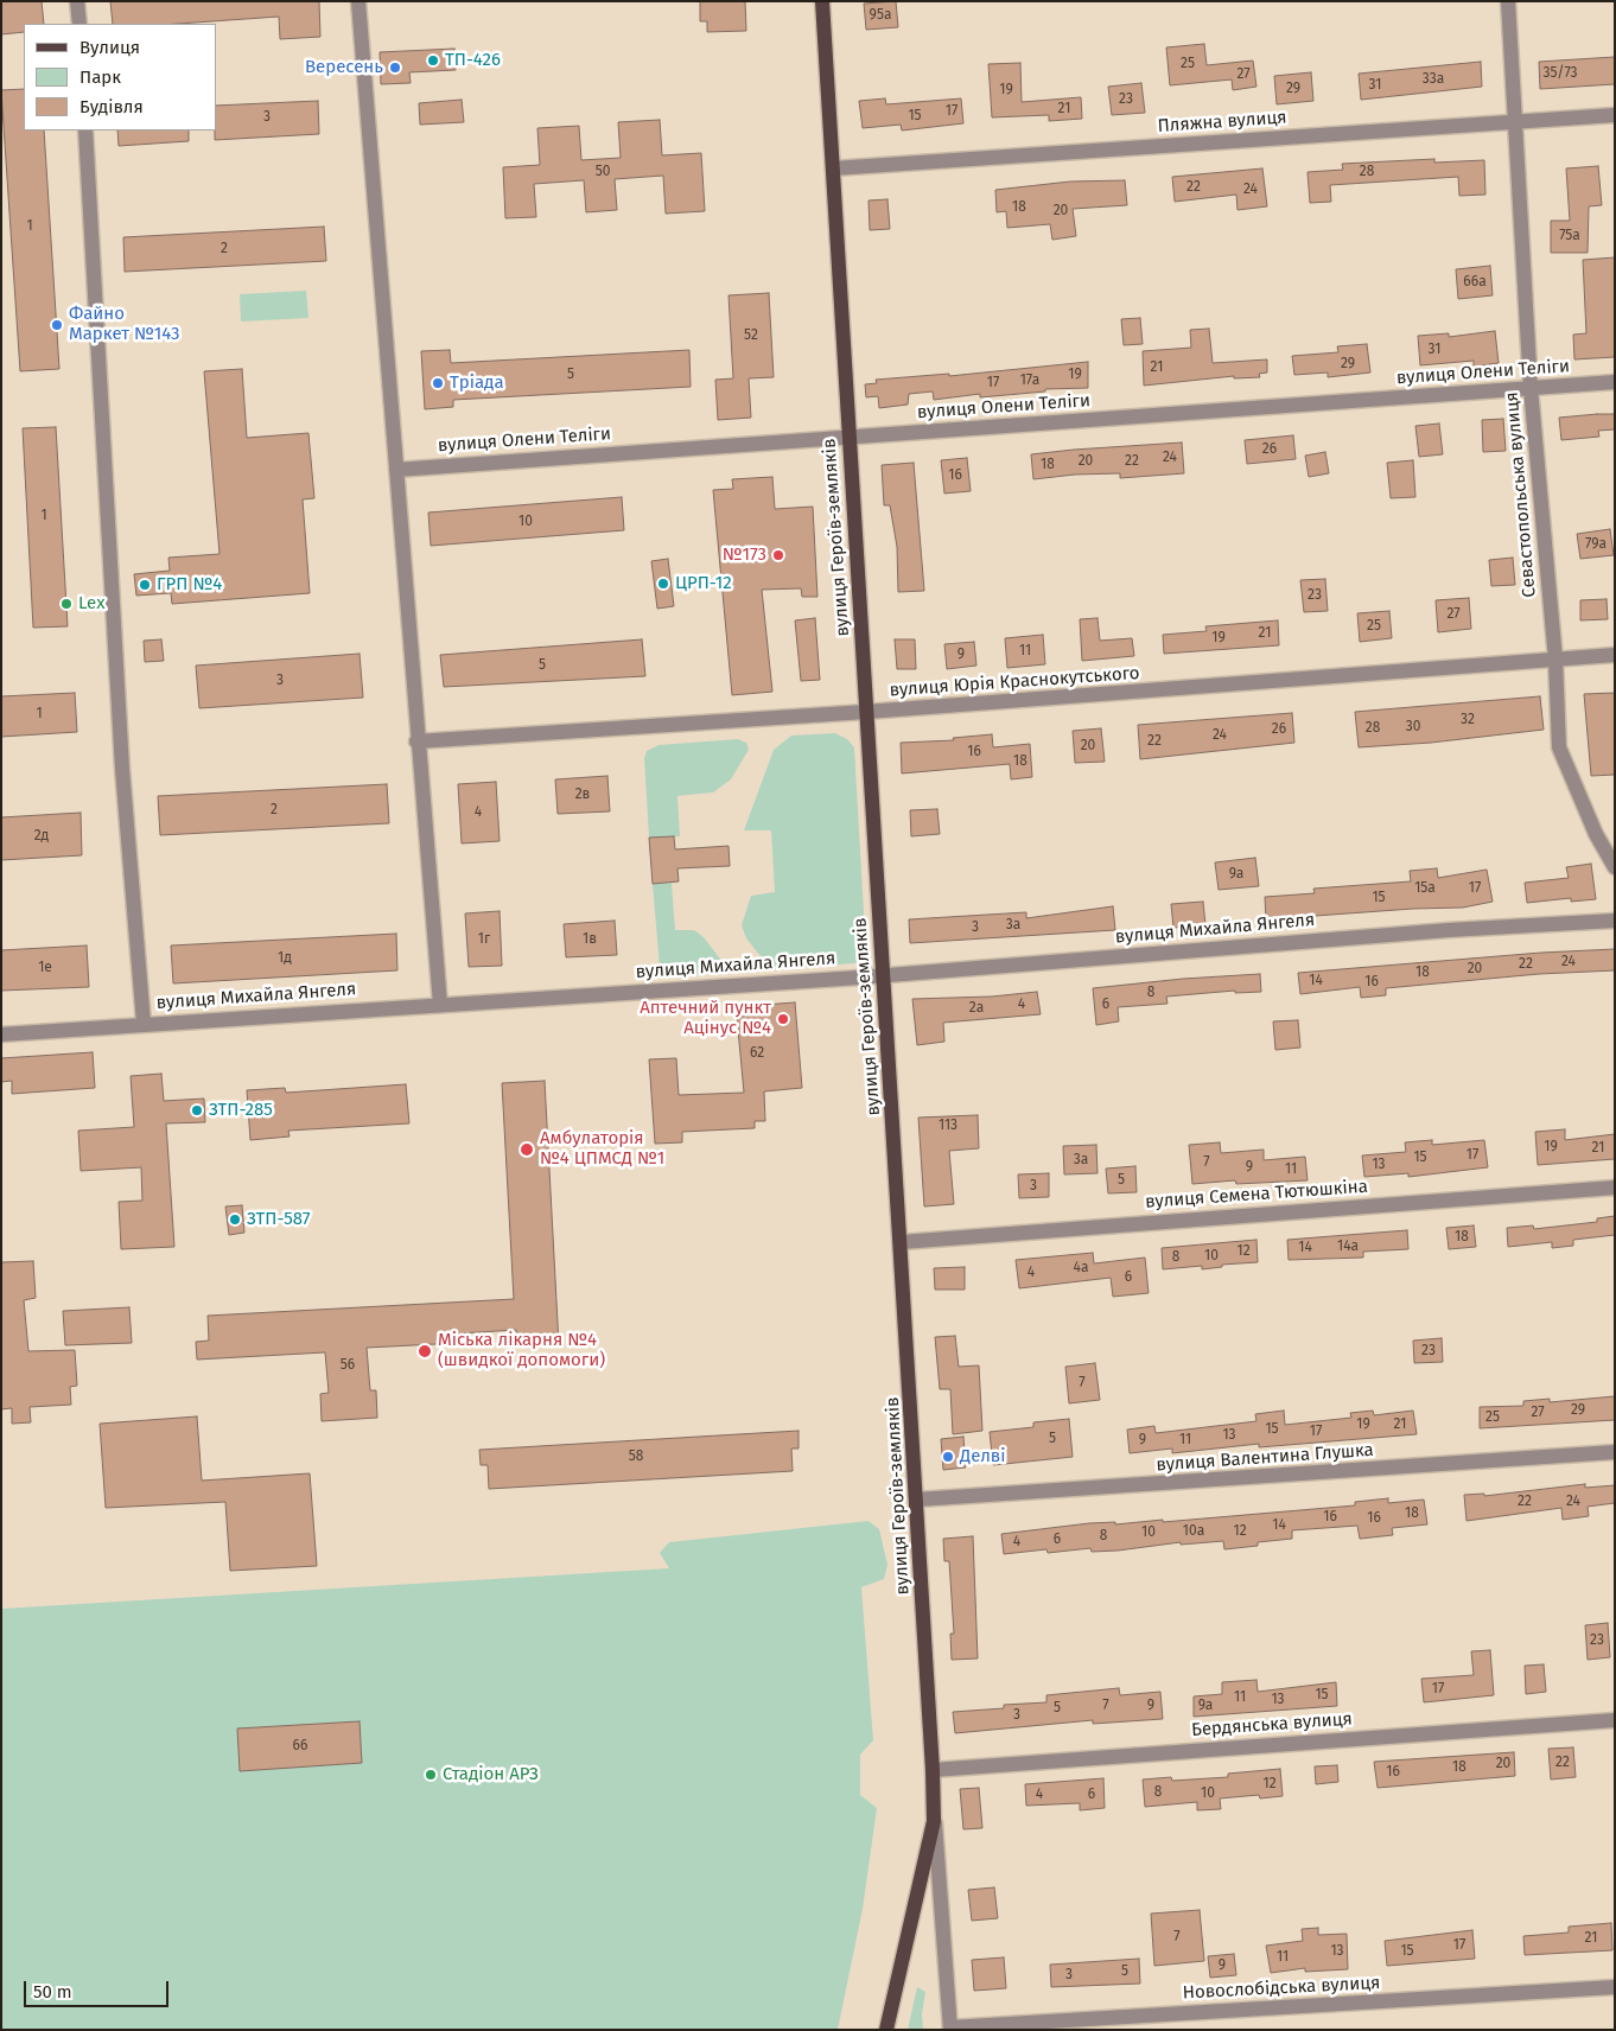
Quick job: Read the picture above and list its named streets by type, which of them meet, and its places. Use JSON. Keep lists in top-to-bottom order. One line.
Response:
{"streets":{"main road":["вулиця Героїв-земляків"],"street":["Пляжна вулиця","вулиця Олени Теліги","Севастопольська вулиця","вулиця Юрія Краснокутського","вулиця Михайла Янгеля","вулиця Семена Тютюшкіна","вулиця Валентина Глушка","Бердянська вулиця","Новослобідська вулиця"]},"crossings":[["Пляжна вулиця","Севастопольська вулиця"],["Пляжна вулиця","вулиця Героїв-земляків"],["вулиця Олени Теліги","Севастопольська вулиця"],["вулиця Олени Теліги","вулиця Героїв-земляків"],["Севастопольська вулиця","вулиця Юрія Краснокутського"],["вулиця Героїв-земляків","вулиця Юрія Краснокутського"],["вулиця Героїв-земляків","вулиця Михайла Янгеля"],["вулиця Героїв-земляків","вулиця Семена Тютюшкіна"],["вулиця Героїв-земляків","вулиця Валентина Глушка"],["вулиця Героїв-земляків","Бердянська вулиця"],["вулиця Героїв-земляків","Новослобідська вулиця"]],"places":["ТП-426","Вересень","Файно Маркет №143","Тріада","№173","ЦРП-12","ГРП №4","Lex","Аптечний пункт Ацінус №4","ЗТП-285","Амбулаторія №4 ЦПМСД №1","ЗТП-587","Міська лікарня №4 (швидкої допомоги)","Делві","Стадіон АРЗ"],"house_numbers":["95а","25","35/73","27","33а","31","29","19","23","21","17","15","3","50","28","22","24","18","20","1","75а","2","66а","52","31","29","21","5","19","17а","17","26","24","20","22","18","16","1","10","79а","23","27","25","21","19","11","9","5","3","1","32","30","28","26","24","22","20","16","18","2в","2","4","2д","9а","15а","17","15","3а","3","1г","1в","1д","24","22","1е","20","18","14","16","8","4","6","2а","62","113","19","21","17","15","3а","7","13","9","11","5","3","18","14а","14","12","10","8","4а","4","6","23","56","7","29","27","25","19","21","15","17","13","5","9","11","58","22","24","18","16","16","14","10а","12","10","8","6","4","23","17","15","11","13","7","9","9а","5","3","66","22","20","18","16","12","8","10","4","6","7","21","17","13","15","11","9","5","3"],"legend":["Вулиця","Парк","Будівля"],"scale_bar":"50 m"}
